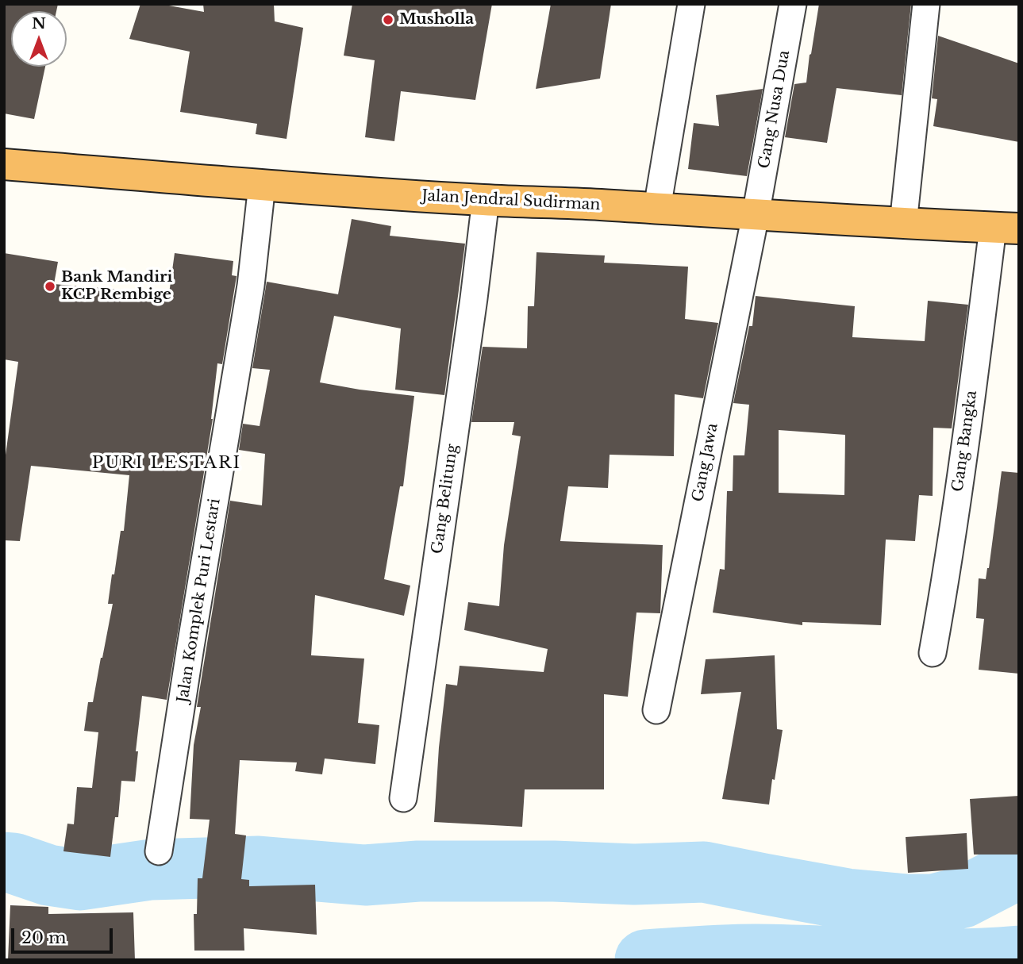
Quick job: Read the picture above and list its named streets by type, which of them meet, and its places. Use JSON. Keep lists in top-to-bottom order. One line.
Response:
{"streets":{"highway":["Jalan Jendral Sudirman"],"street":["Gang Nusa Dua","Gang Bangka","Gang Jawa","Gang Belitung","Jalan Komplek Puri Lestari"]},"crossings":[["Gang Nusa Dua","Jalan Jendral Sudirman"],["Gang Nusa Dua","Gang Jawa"],["Jalan Jendral Sudirman","Gang Bangka"],["Jalan Jendral Sudirman","Gang Jawa"],["Jalan Jendral Sudirman","Gang Belitung"],["Jalan Jendral Sudirman","Jalan Komplek Puri Lestari"]],"districts":["PURI LESTARI"],"places":["Musholla","Bank Mandiri KCP Rembige"],"scale_bar":"20 m","north":"top"}
